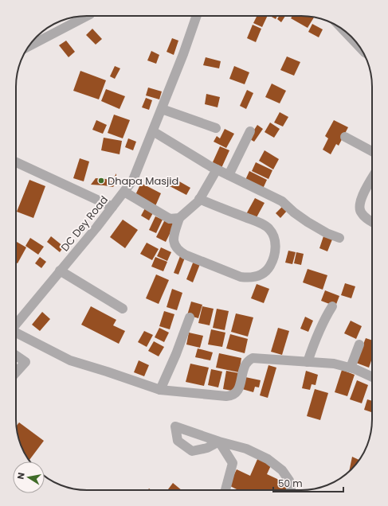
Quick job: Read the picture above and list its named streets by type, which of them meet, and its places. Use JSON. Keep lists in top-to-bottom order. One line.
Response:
{"streets":{"street":["DC Dey Road"]},"places":["Dhapa Masjid"],"scale_bar":"50 m","north":"left"}
